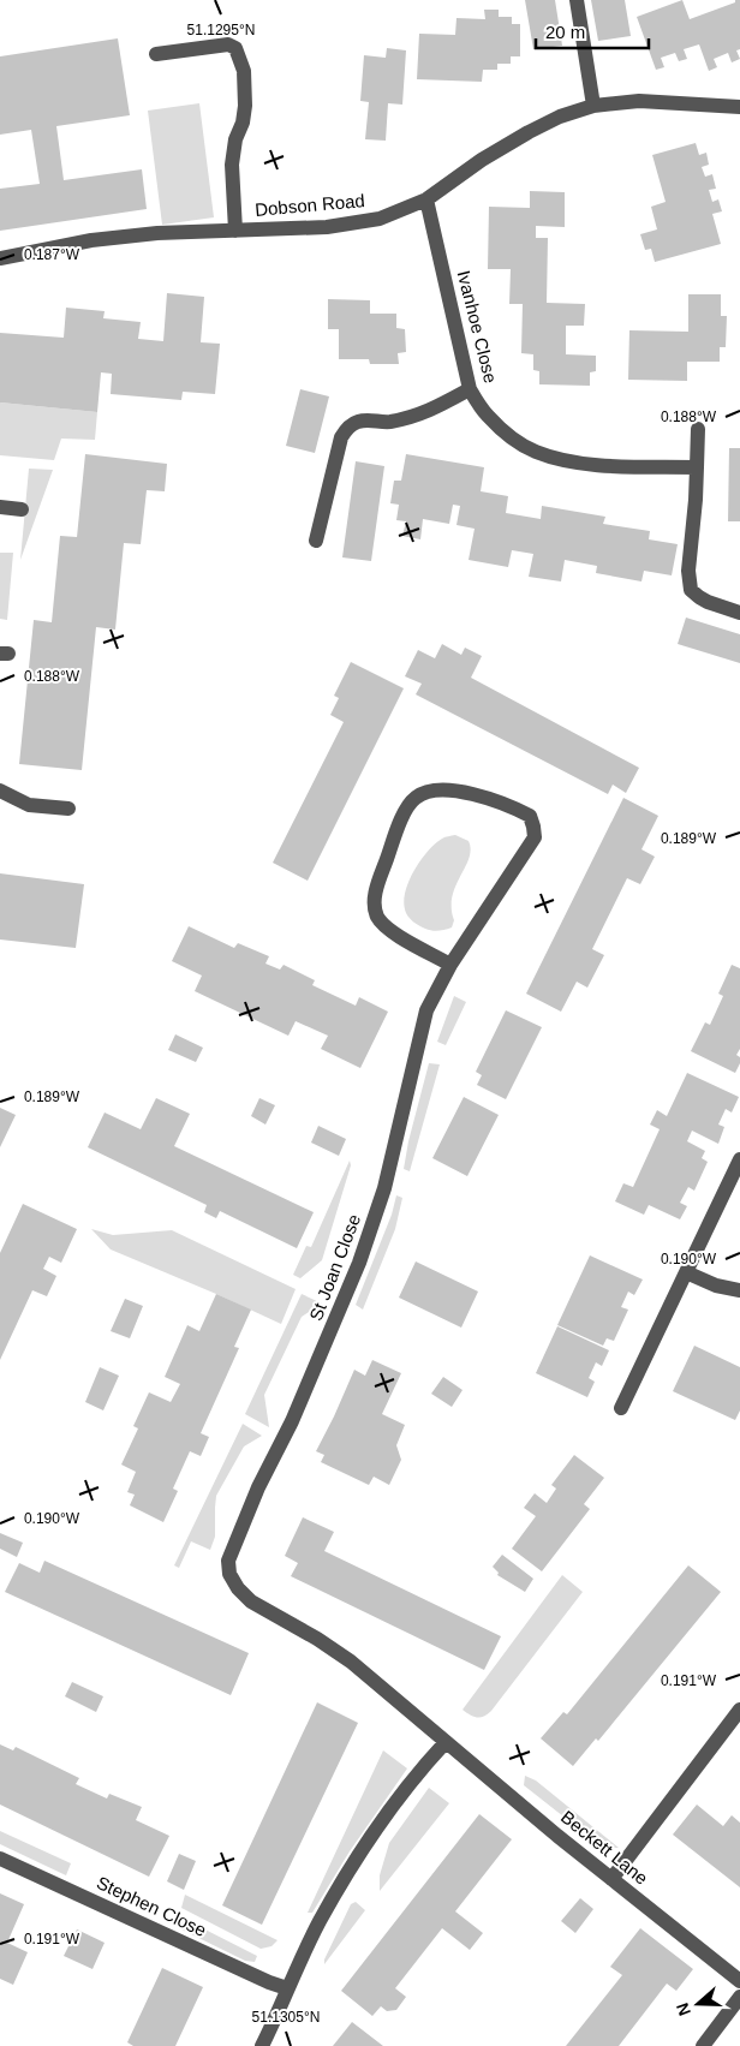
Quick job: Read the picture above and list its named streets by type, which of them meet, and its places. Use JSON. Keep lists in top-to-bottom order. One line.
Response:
{"streets":{"street":["Dobson Road","Ivanhoe Close","St Joan Close","Beckett Lane","Stephen Close"]},"crossings":[["Dobson Road","Ivanhoe Close"],["St Joan Close","Beckett Lane"]],"scale_bar":"20 m","north":"left","coordinates":["51.1295°N","0.187°W","0.188°W","0.189°W","0.190°W","0.191°W","51.1305°N"]}
